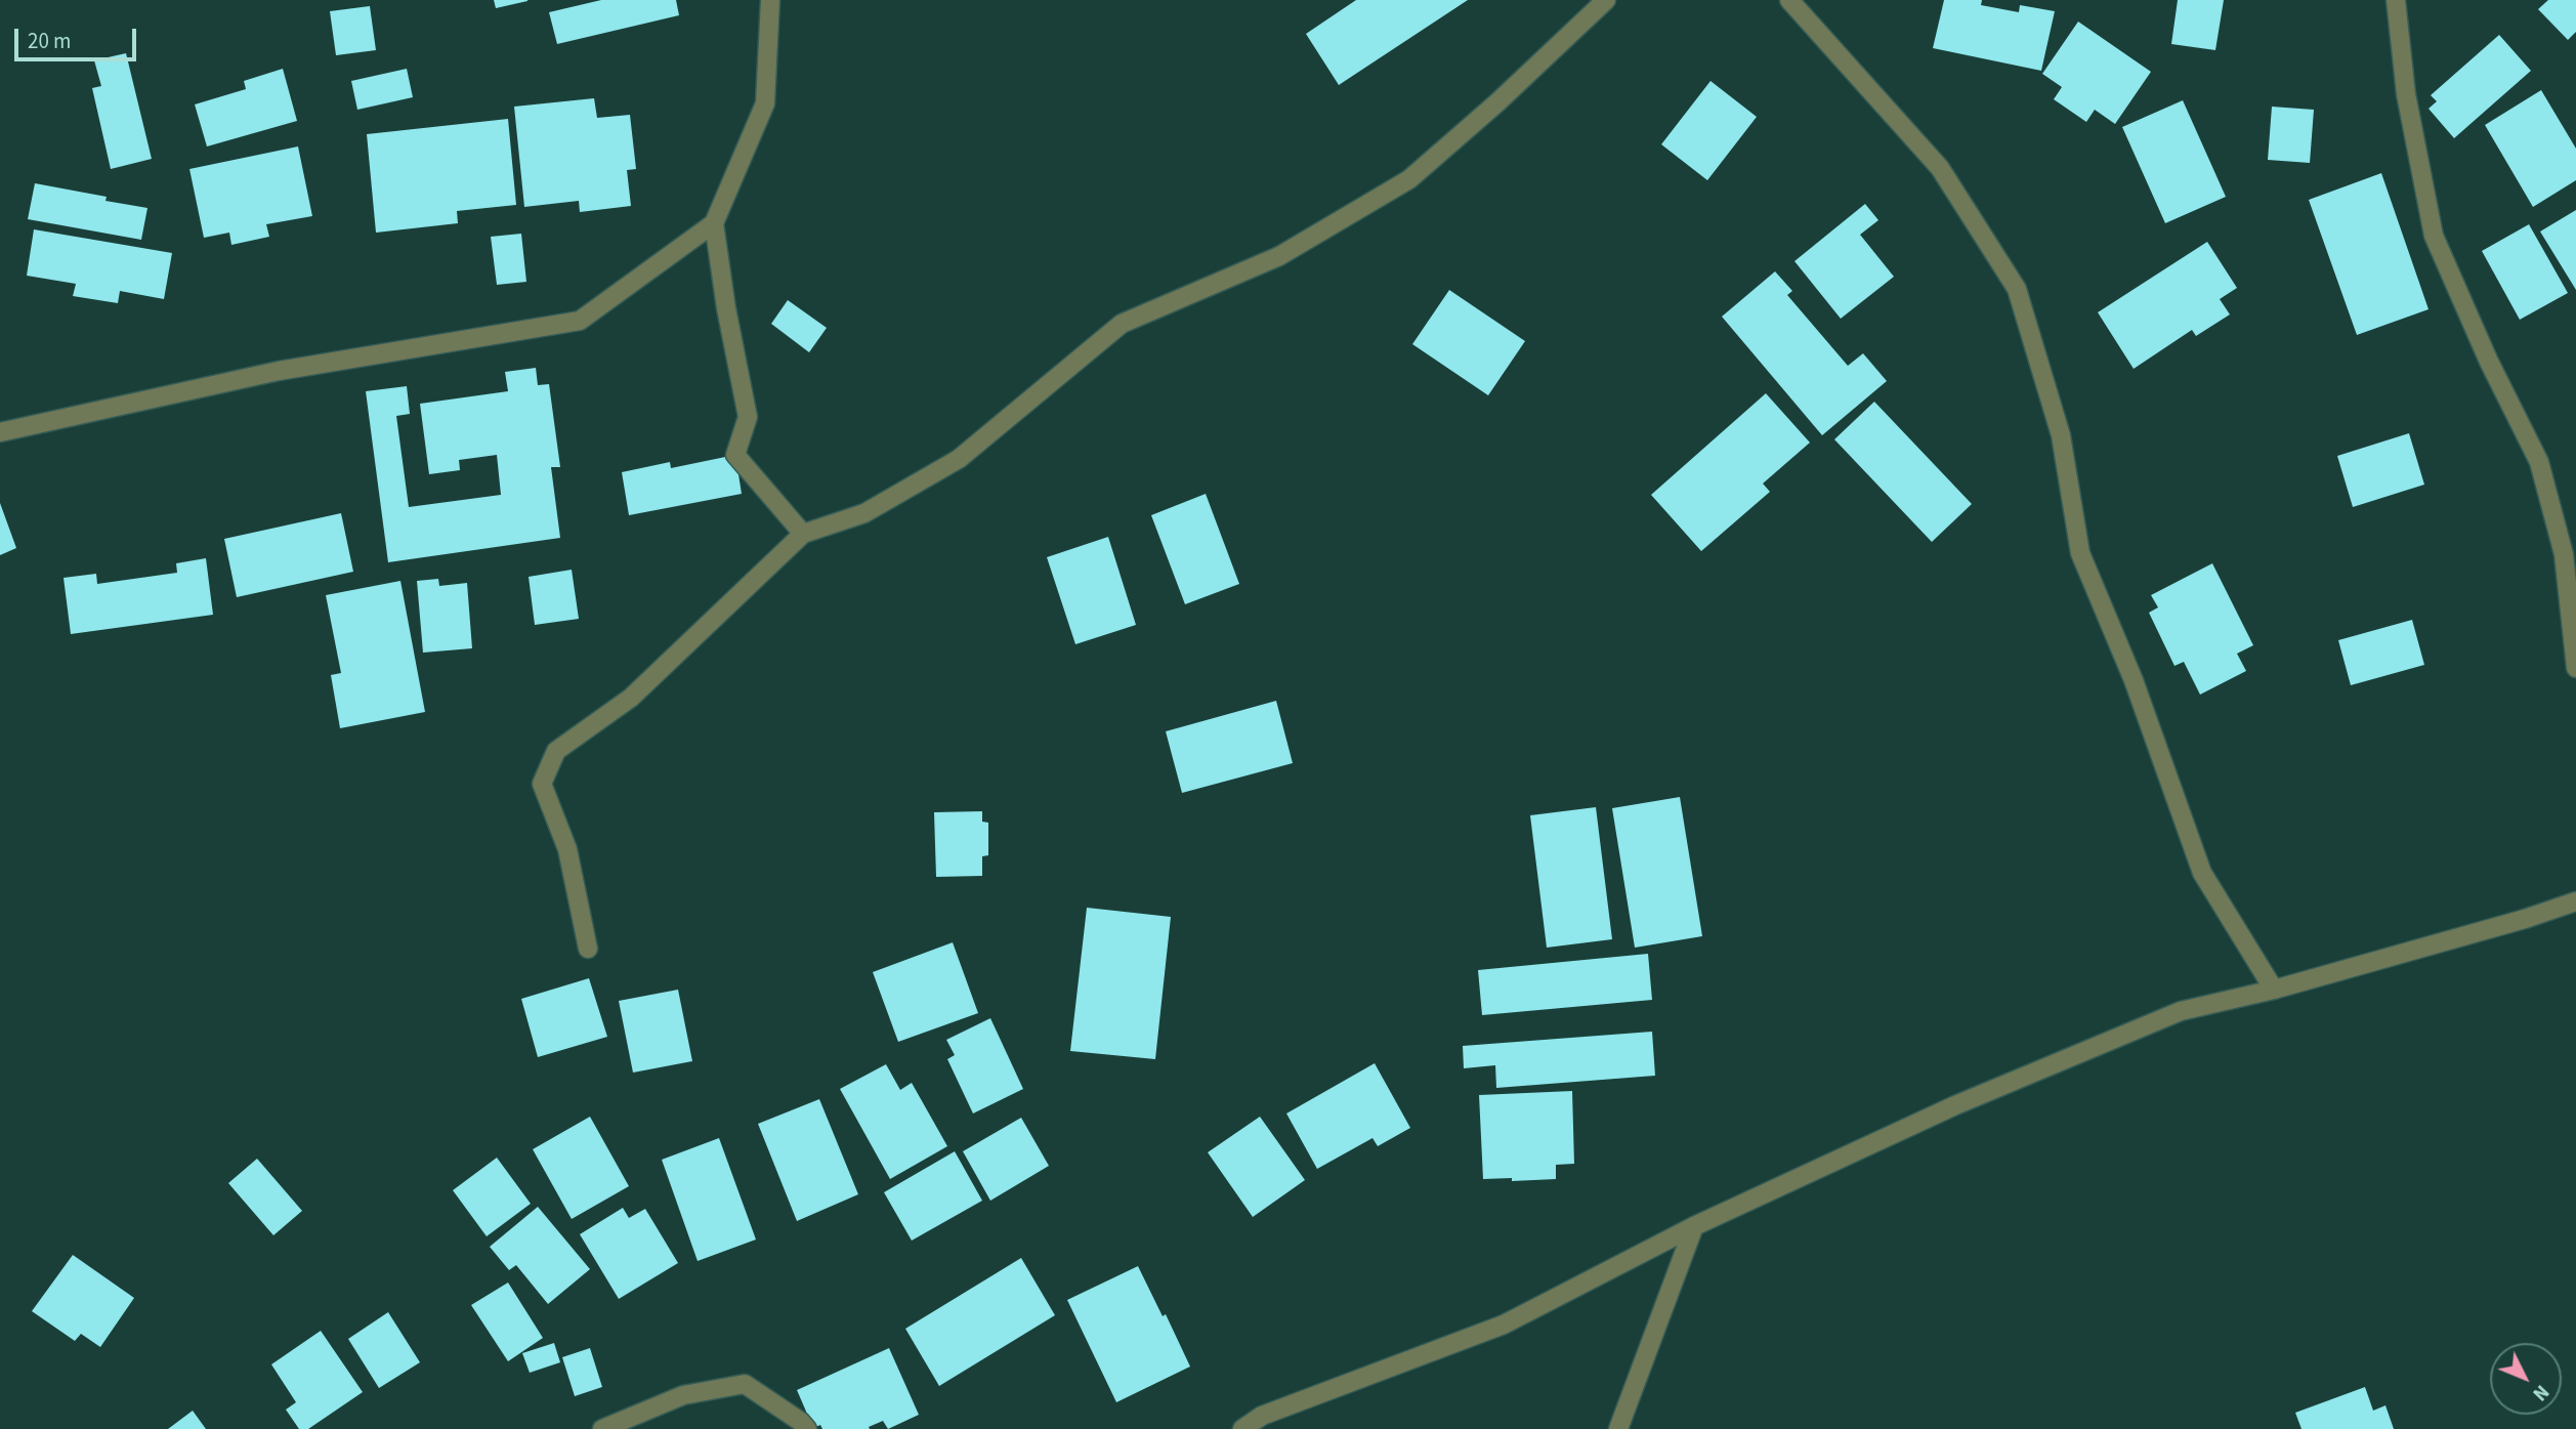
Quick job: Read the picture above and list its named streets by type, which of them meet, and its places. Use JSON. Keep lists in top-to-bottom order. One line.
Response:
{"scale_bar":"20 m","north":"bottom right"}
